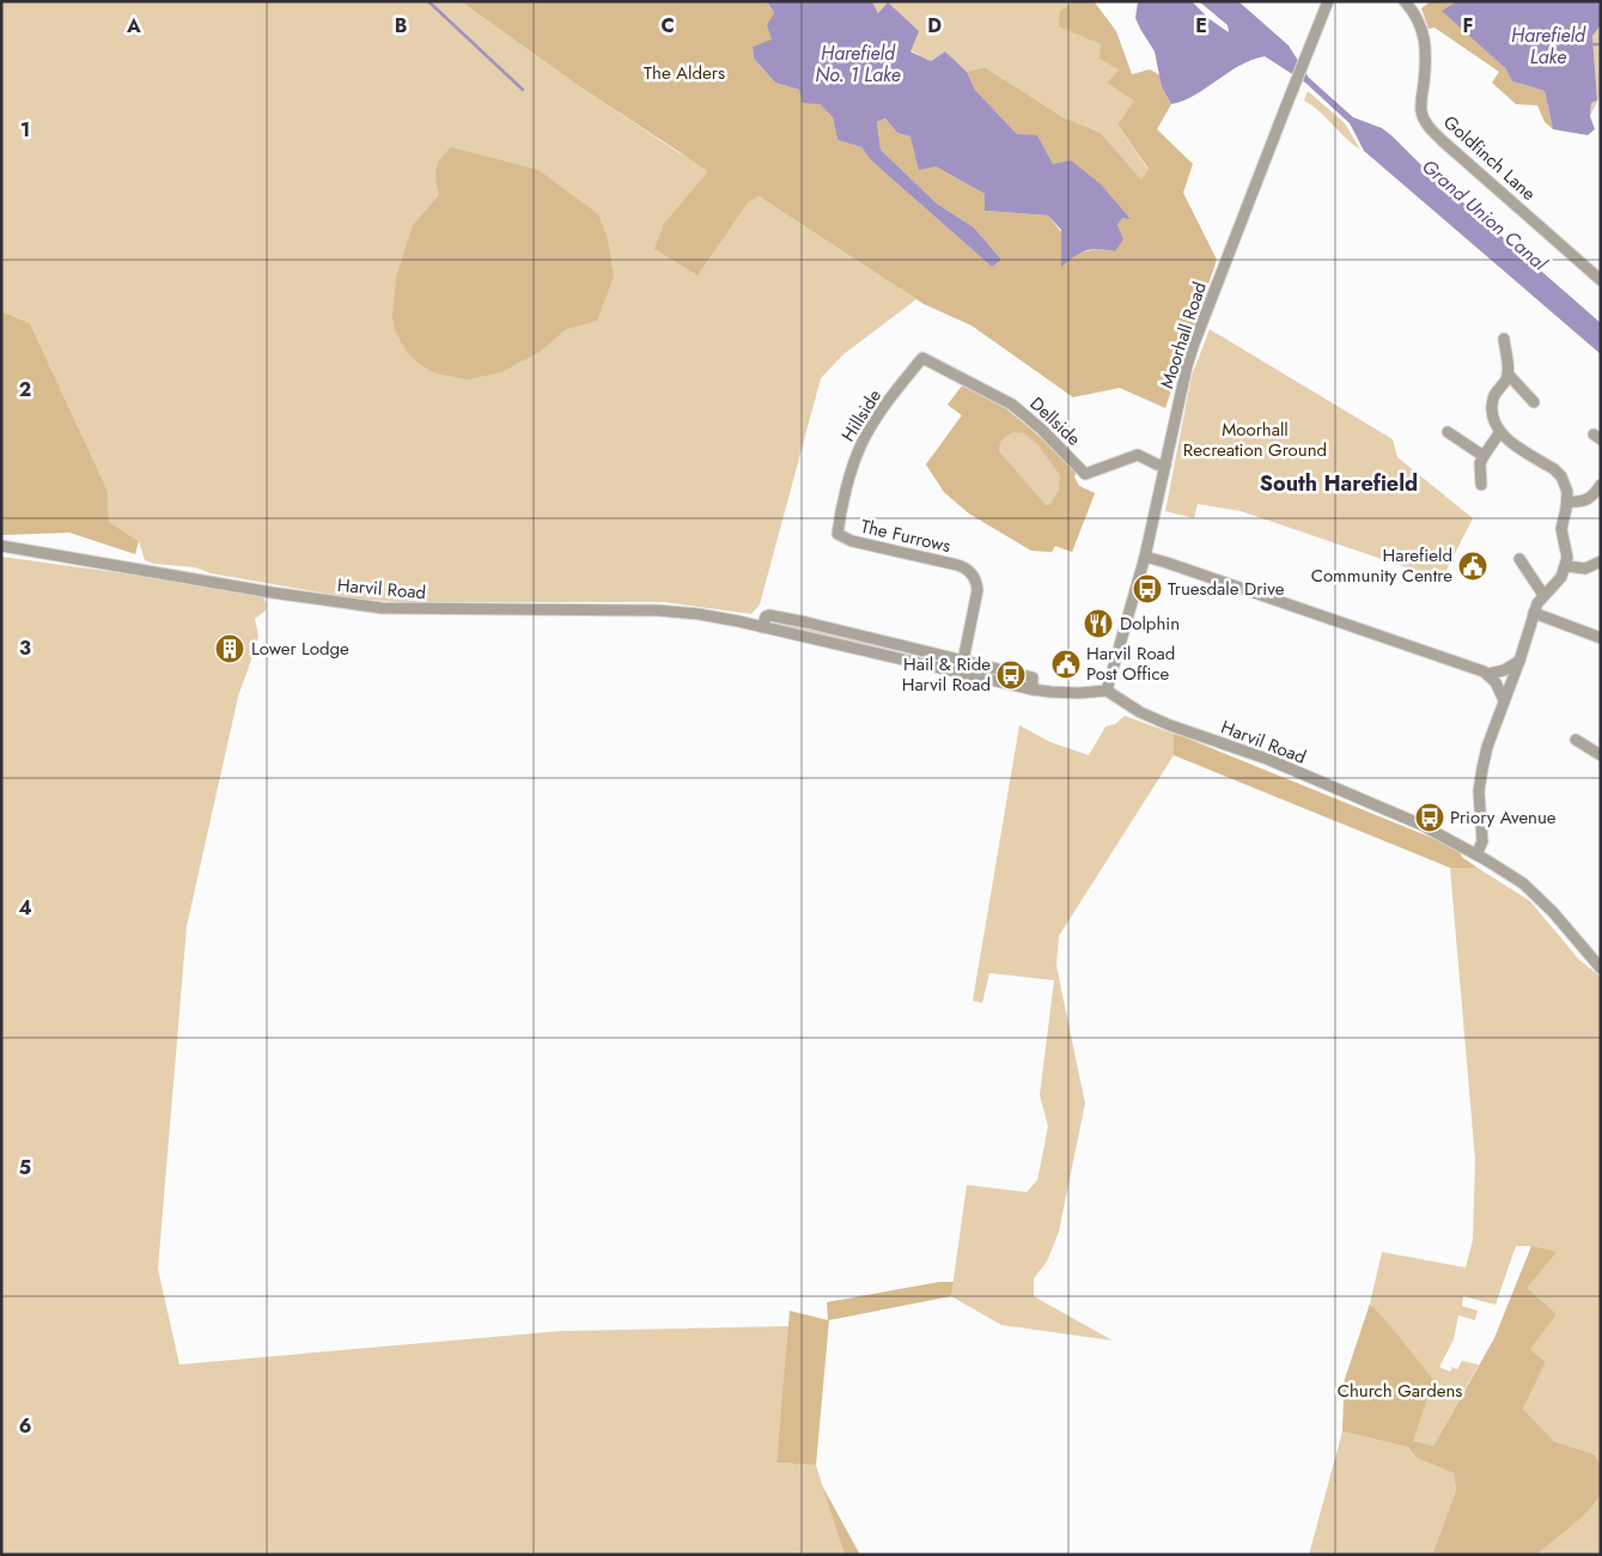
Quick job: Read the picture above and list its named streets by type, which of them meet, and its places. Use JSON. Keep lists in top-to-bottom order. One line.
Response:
{"streets":{"street":["Goldfinch Lane","Moorhall Road","Hillside","Dellside","The Furrows","Harvil Road"]},"crossings":[["Moorhall Road","Dellside"],["Moorhall Road","Harvil Road"],["Hillside","Dellside"],["Hillside","The Furrows"],["The Furrows","Harvil Road"]],"districts":["South Harefield"],"water":["Harefield Lake","Harefield No. 1 Lake","Grand Union Canal"],"parks":["The Alders","Moorhall Recreation Ground","Church Gardens"],"places":{"public building":["Harefield Community Centre","Harvil Road Post Office"],"bus stop":["Truesdale Drive","Hail & Ride Harvil Road","Priory Avenue"],"restaurant":["Dolphin"],"building":["Lower Lodge"]},"grid":{"columns":["A","B","C","D","E","F"],"rows":["1","2","3","4","5","6"]}}
